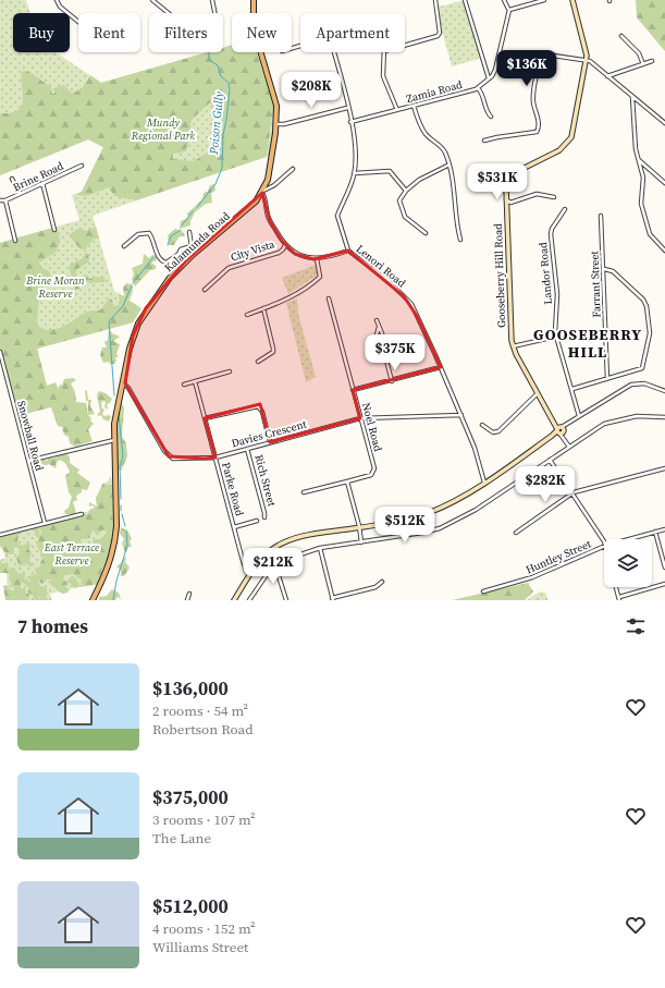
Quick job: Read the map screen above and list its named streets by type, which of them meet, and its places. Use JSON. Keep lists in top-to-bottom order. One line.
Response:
{"streets":{"main road":["Kalamunda Road"],"street":["Zamia Road","Brine Road","City Vista","Lenori Road","Landor Road","Gooseberry Hill Road","Farrant Street","Noel Road","Davies Crescent","Snowball Road","Rich Street","Parke Road","Huntley Street"]},"crossings":[["Zamia Road","Lenori Road"],["Kalamunda Road","Davies Crescent"],["Lenori Road","Davies Crescent"],["Noel Road","Davies Crescent"],["Davies Crescent","Rich Street"],["Davies Crescent","Parke Road"],["Rich Street","Parke Road"]],"districts":["GOOSEBERRY HILL"],"water":["Poison Gully"],"parks":["Mundy Regional Park","Brine Moran Reserve","East Terrace Reserve"],"page":{"chip":["Buy","Rent","Filters","New","Apartment"],"price":["$136K","$208K","$531K","$375K","$282K","$512K","$212K"],"heading":"7 homes","list":[{"name":"$136,000","note":"2 rooms · 54 m² · Robertson Road"},{"name":"$375,000","note":"3 rooms · 107 m² · The Lane"},{"name":"$512,000","note":"4 rooms · 152 m² · Williams Street"}]}}
